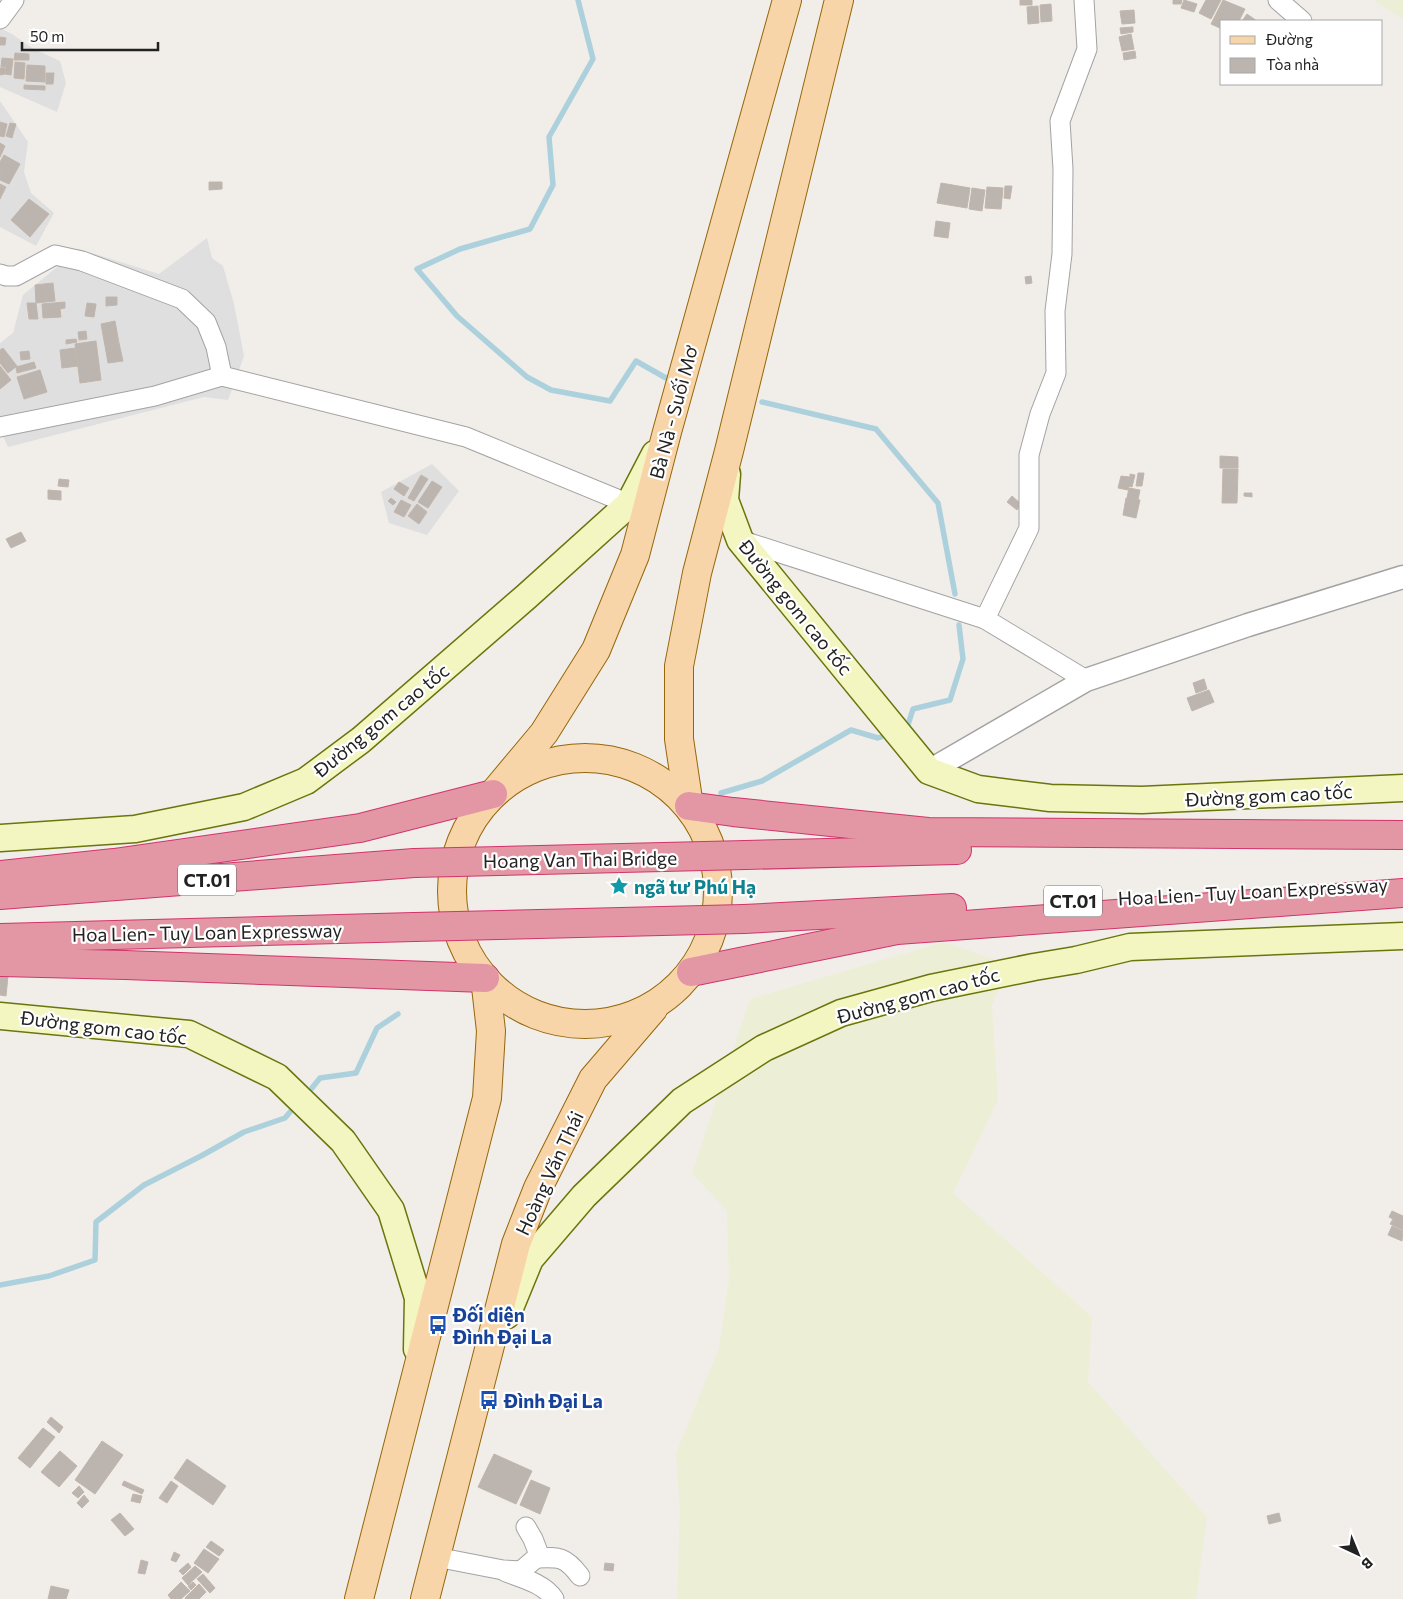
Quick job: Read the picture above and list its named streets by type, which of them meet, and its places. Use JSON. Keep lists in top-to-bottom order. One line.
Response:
{"streets":{"highway":["Hoang Van Thai Bridge","CT.01","Hoa Lien- Tuy Loan Expressway"],"main road":["Bà Nà - Suối Mơ","Đường gom cao tốc","Hoàng Văn Thái"]},"crossings":[["Bà Nà - Suối Mơ","Đường gom cao tốc"],["Bà Nà - Suối Mơ","Hoàng Văn Thái"],["Đường gom cao tốc","Hoàng Văn Thái"]],"places":{"place":["ngã tư Phú Hạ"],"bus stop":["Đối diện Đình Đại La","Đình Đại La"]},"legend":["Đường","Tòa nhà"],"scale_bar":"50 m","north":"bottom right"}
